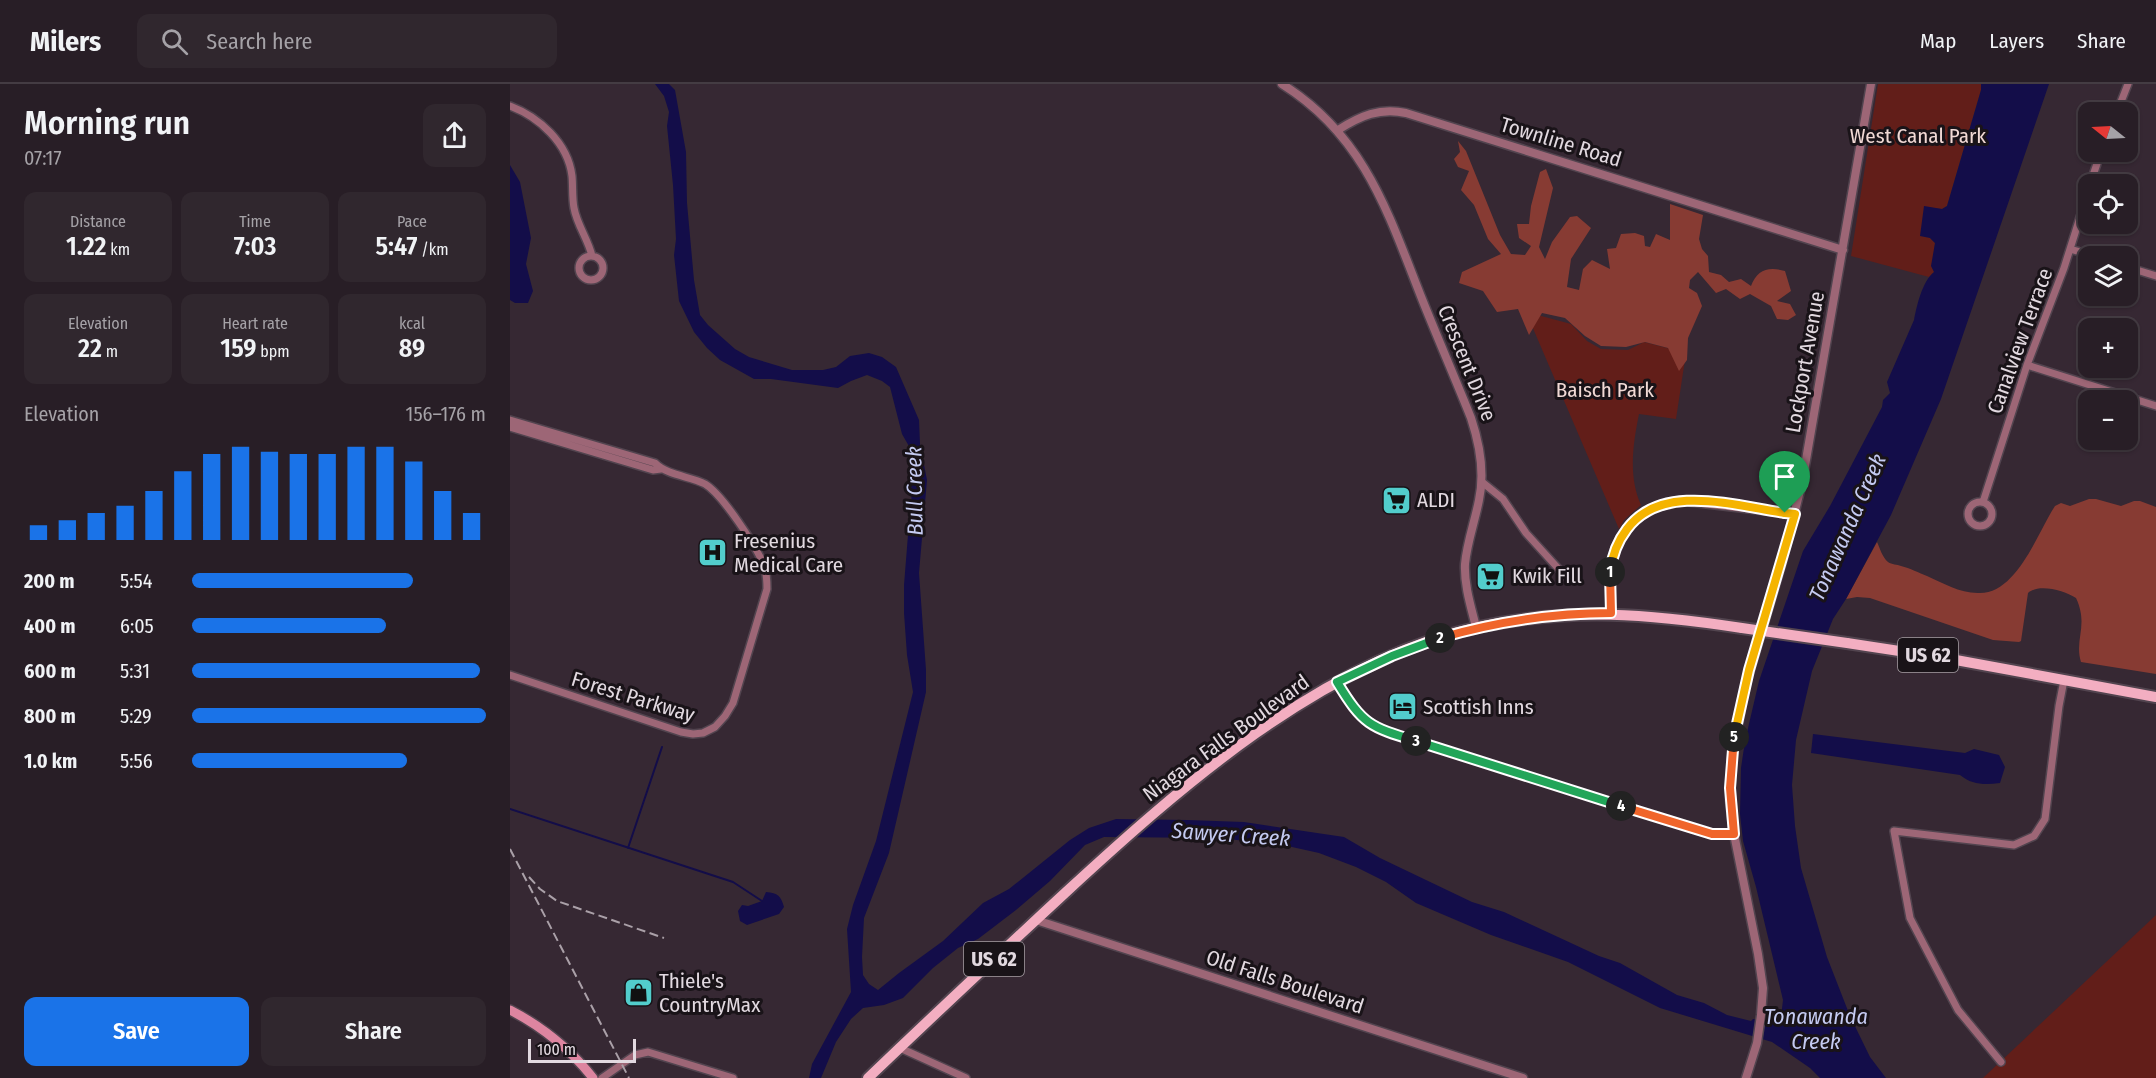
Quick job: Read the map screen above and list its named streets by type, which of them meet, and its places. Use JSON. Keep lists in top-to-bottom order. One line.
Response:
{"streets":{"main road":["US 62","Niagara Falls Boulevard"],"street":["Townline Road","Canalview Terrace","Lockport Avenue","Crescent Drive","Forest Parkway","Old Falls Boulevard"]},"crossings":[["Townline Road","Lockport Avenue"],["Townline Road","Crescent Drive"],["Crescent Drive","Niagara Falls Boulevard"],["Niagara Falls Boulevard","Old Falls Boulevard"]],"water":["Bull Creek","Tonawanda Creek","Sawyer Creek"],"parks":["West Canal Park","Baisch Park"],"places":{"supermarket":["ALDI","Kwik Fill"],"hospital":["Fresenius Medical Care"],"hotel":["Scottish Inns"],"shop":["Thiele's CountryMax"]},"scale_bar":"100 m","north":"left","page":{"header":"Milers","search":"Search here","nav":["Map","Layers","Share"],"heading":["Morning run","07:17"],"map_buttons":["+","−"],"stats":[["Distance","1.22 km"],["Time","7:03"],["Pace","5:47 /km"],["Elevation","22 m"],["Heart rate","159 bpm"],["kcal","89"]],"chart":["Elevation","156–176 m"],"pins":["1","2","5","3","4"],"list":[{"name":"200 m","note":"5:54"},{"name":"400 m","note":"6:05"},{"name":"600 m","note":"5:31"},{"name":"800 m","note":"5:29"},{"name":"1.0 km","note":"5:56"}],"buttons":["Save","Share"],"scale":"100 m"}}
